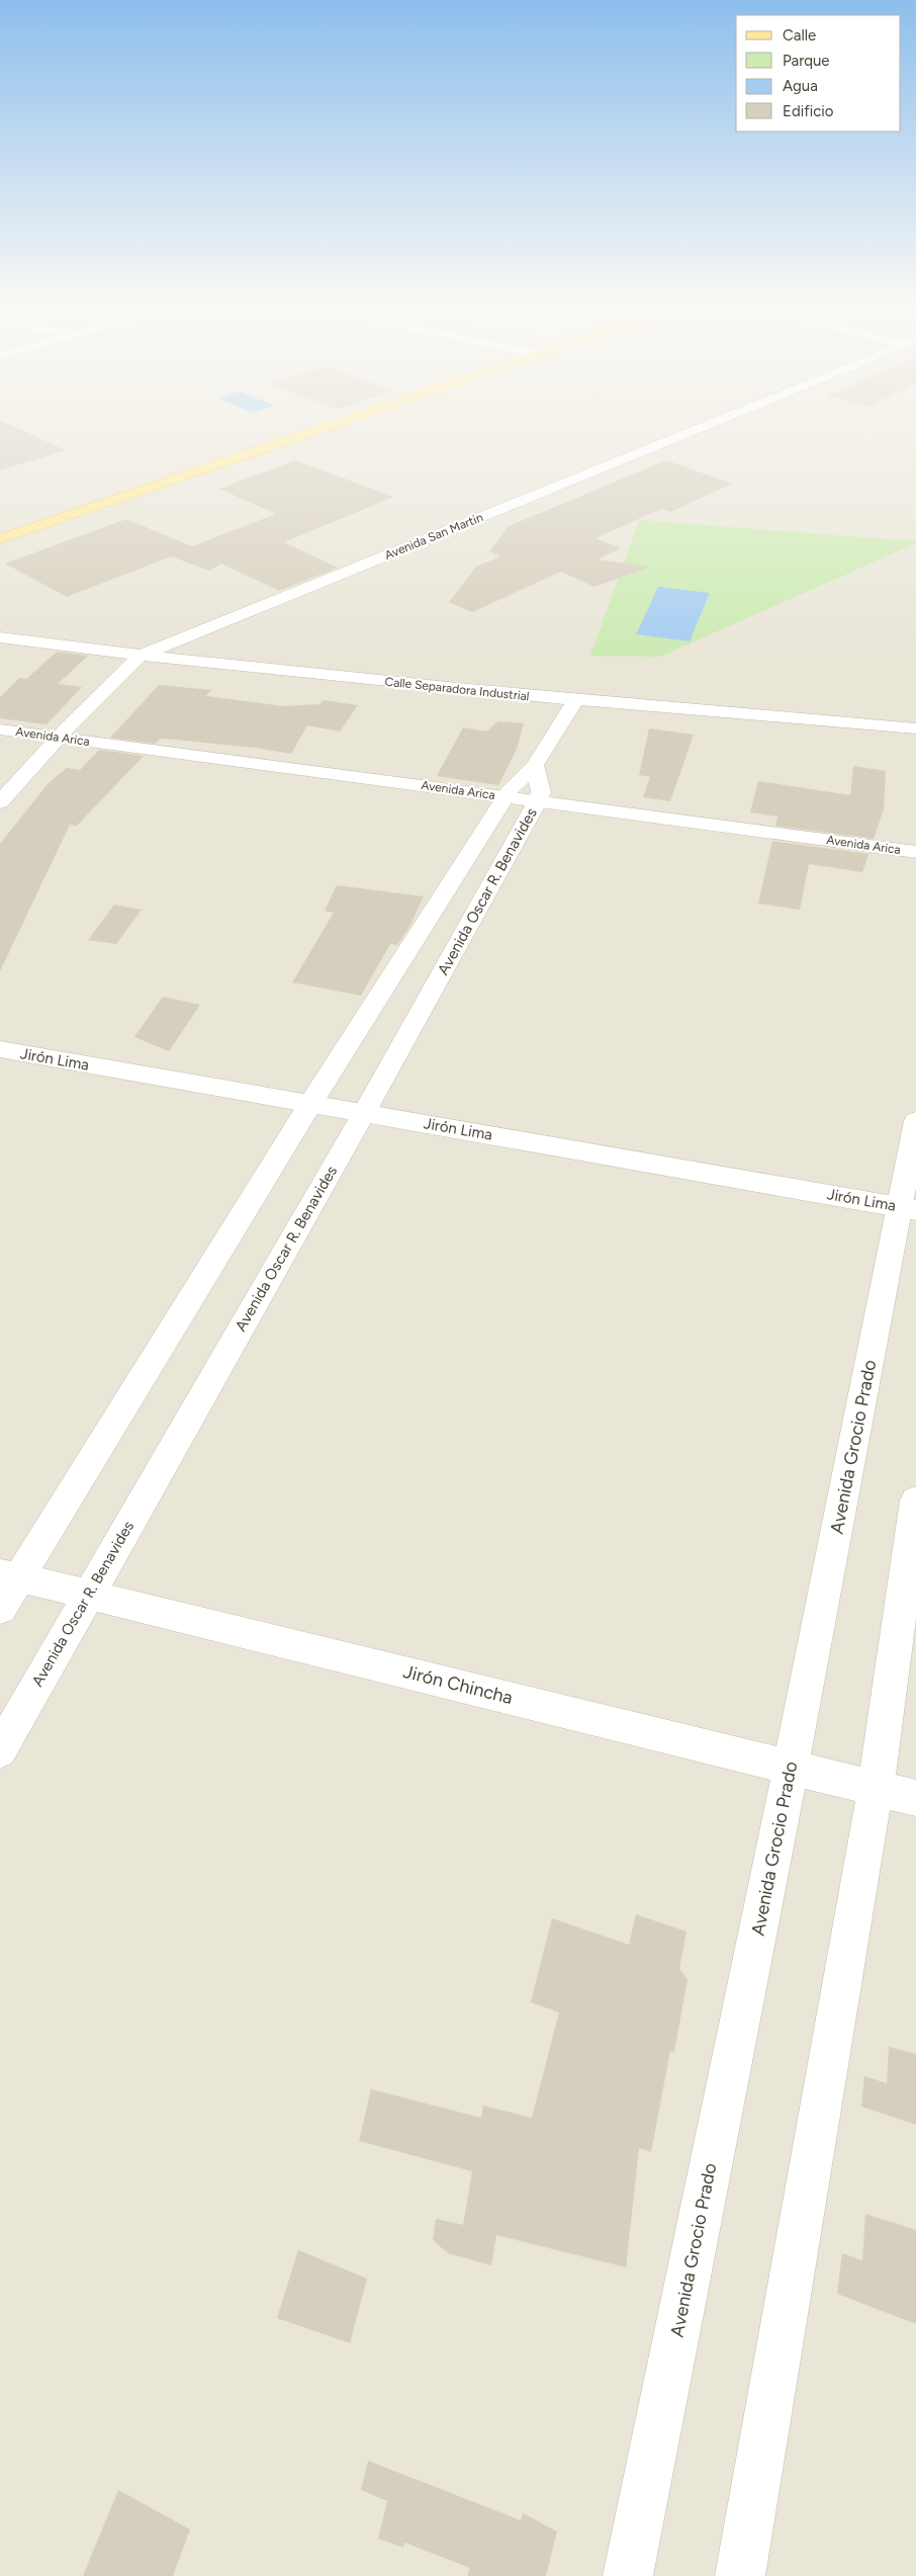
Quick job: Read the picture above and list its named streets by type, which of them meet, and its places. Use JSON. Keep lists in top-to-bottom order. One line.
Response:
{"streets":{"street":["Avenida San Martin","Calle Separadora Industrial","Avenida Arica","Avenida Oscar R. Benavides","Jirón Lima","Avenida Grocio Prado","Jirón Chincha"]},"crossings":[["Avenida San Martin","Calle Separadora Industrial"],["Avenida San Martin","Avenida Arica"],["Avenida Arica","Avenida Oscar R. Benavides"],["Avenida Oscar R. Benavides","Jirón Lima"],["Avenida Oscar R. Benavides","Jirón Chincha"],["Jirón Lima","Avenida Grocio Prado"],["Avenida Grocio Prado","Jirón Chincha"]],"legend":["Calle","Parque","Agua","Edificio"]}
